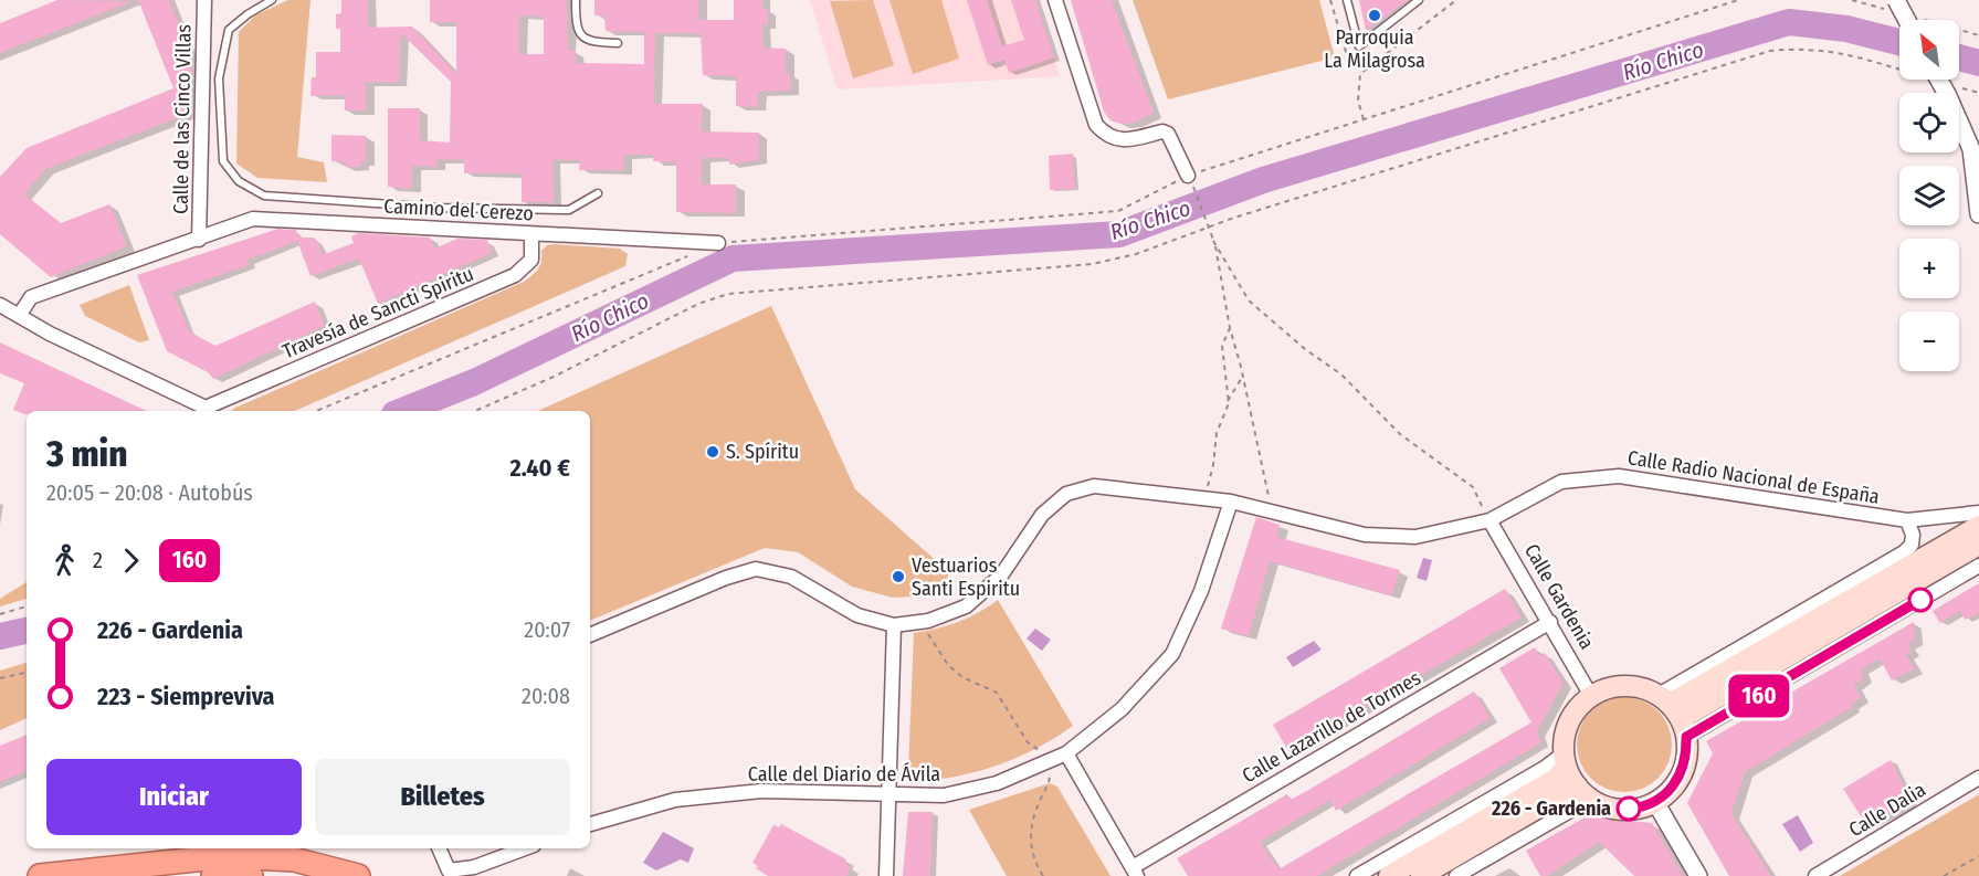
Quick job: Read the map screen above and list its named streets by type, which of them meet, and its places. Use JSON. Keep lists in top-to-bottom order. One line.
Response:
{"streets":{"street":["Calle de las Cinco Villas","Camino del Cerezo","Travesía de Sancti Spiritu","Calle Radio Nacional de España","Calle Gardenia","Calle Lazarillo de Tormes","Calle del Diario de Ávila","Calle Dalia"]},"crossings":[["Calle de las Cinco Villas","Camino del Cerezo"],["Camino del Cerezo","Travesía de Sancti Spiritu"],["Calle Radio Nacional de España","Calle Gardenia"],["Calle Radio Nacional de España","Calle del Diario de Ávila"],["Calle Gardenia","Calle Lazarillo de Tormes"]],"water":["Río Chico"],"places":["Parroquia La Milagrosa","S. Spíritu","Vestuarios Santi Espiritu","226 - Gardenia"],"lines":["bus line 160"],"north":"top left","page":{"on_map":"160","map_buttons":["+","−"],"heading":["3 min","20:05 – 20:08 · Autobús","2.40 €"],"legs":["2","160"],"list":[{"name":"226 - Gardenia","value":"20:07"},{"name":"223 - Siempreviva","value":"20:08"}],"buttons":["Iniciar","Billetes"]}}
